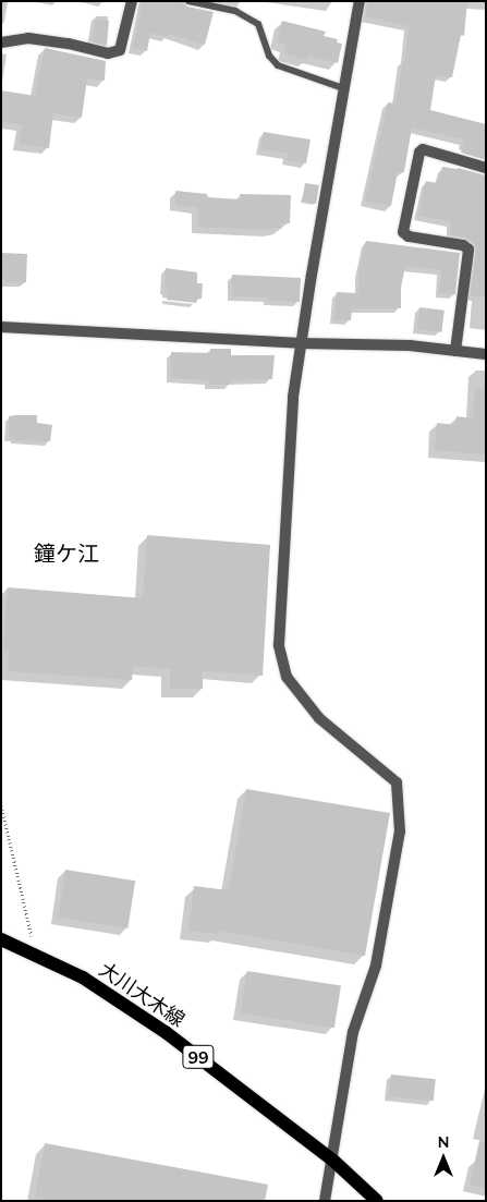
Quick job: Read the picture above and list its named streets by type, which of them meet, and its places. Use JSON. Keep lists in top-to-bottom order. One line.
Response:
{"streets":{"main road":["大川大木線","99"]},"districts":["鐘ケ江"],"north":"top"}
